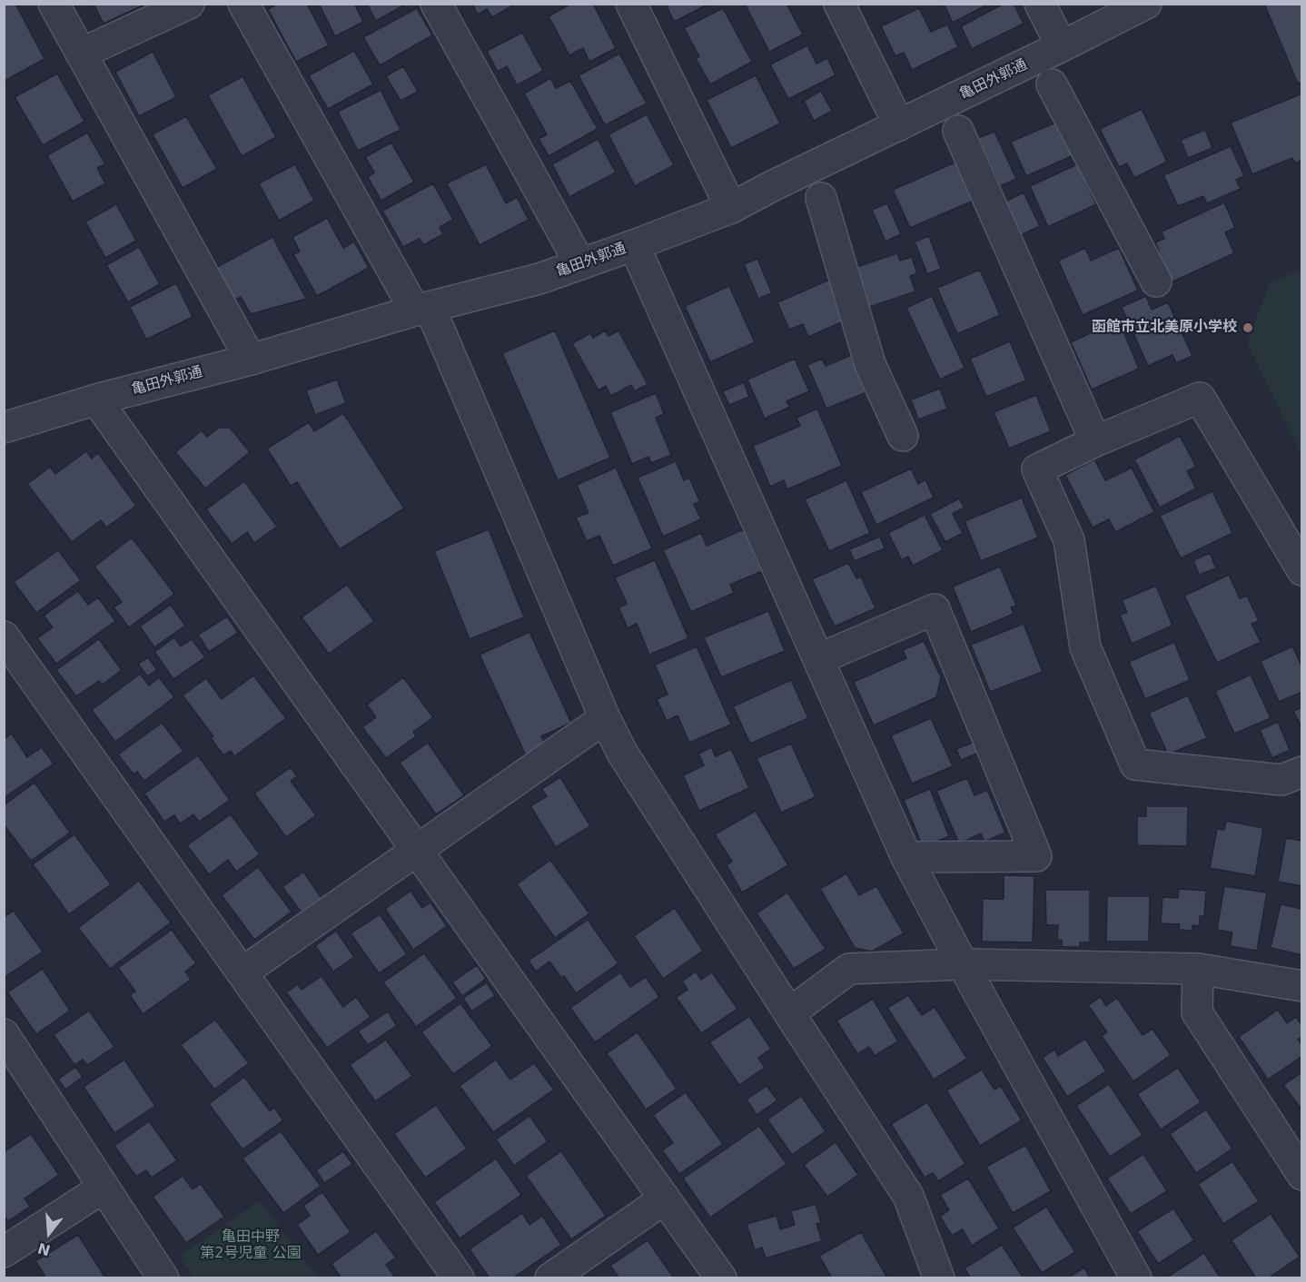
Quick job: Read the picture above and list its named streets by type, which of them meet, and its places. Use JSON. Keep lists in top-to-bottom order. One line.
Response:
{"streets":{"street":["亀田外郭通"]},"parks":["亀田中野 第2号児童 公園"],"places":["函館市立北美原小学校"],"north":"bottom"}
